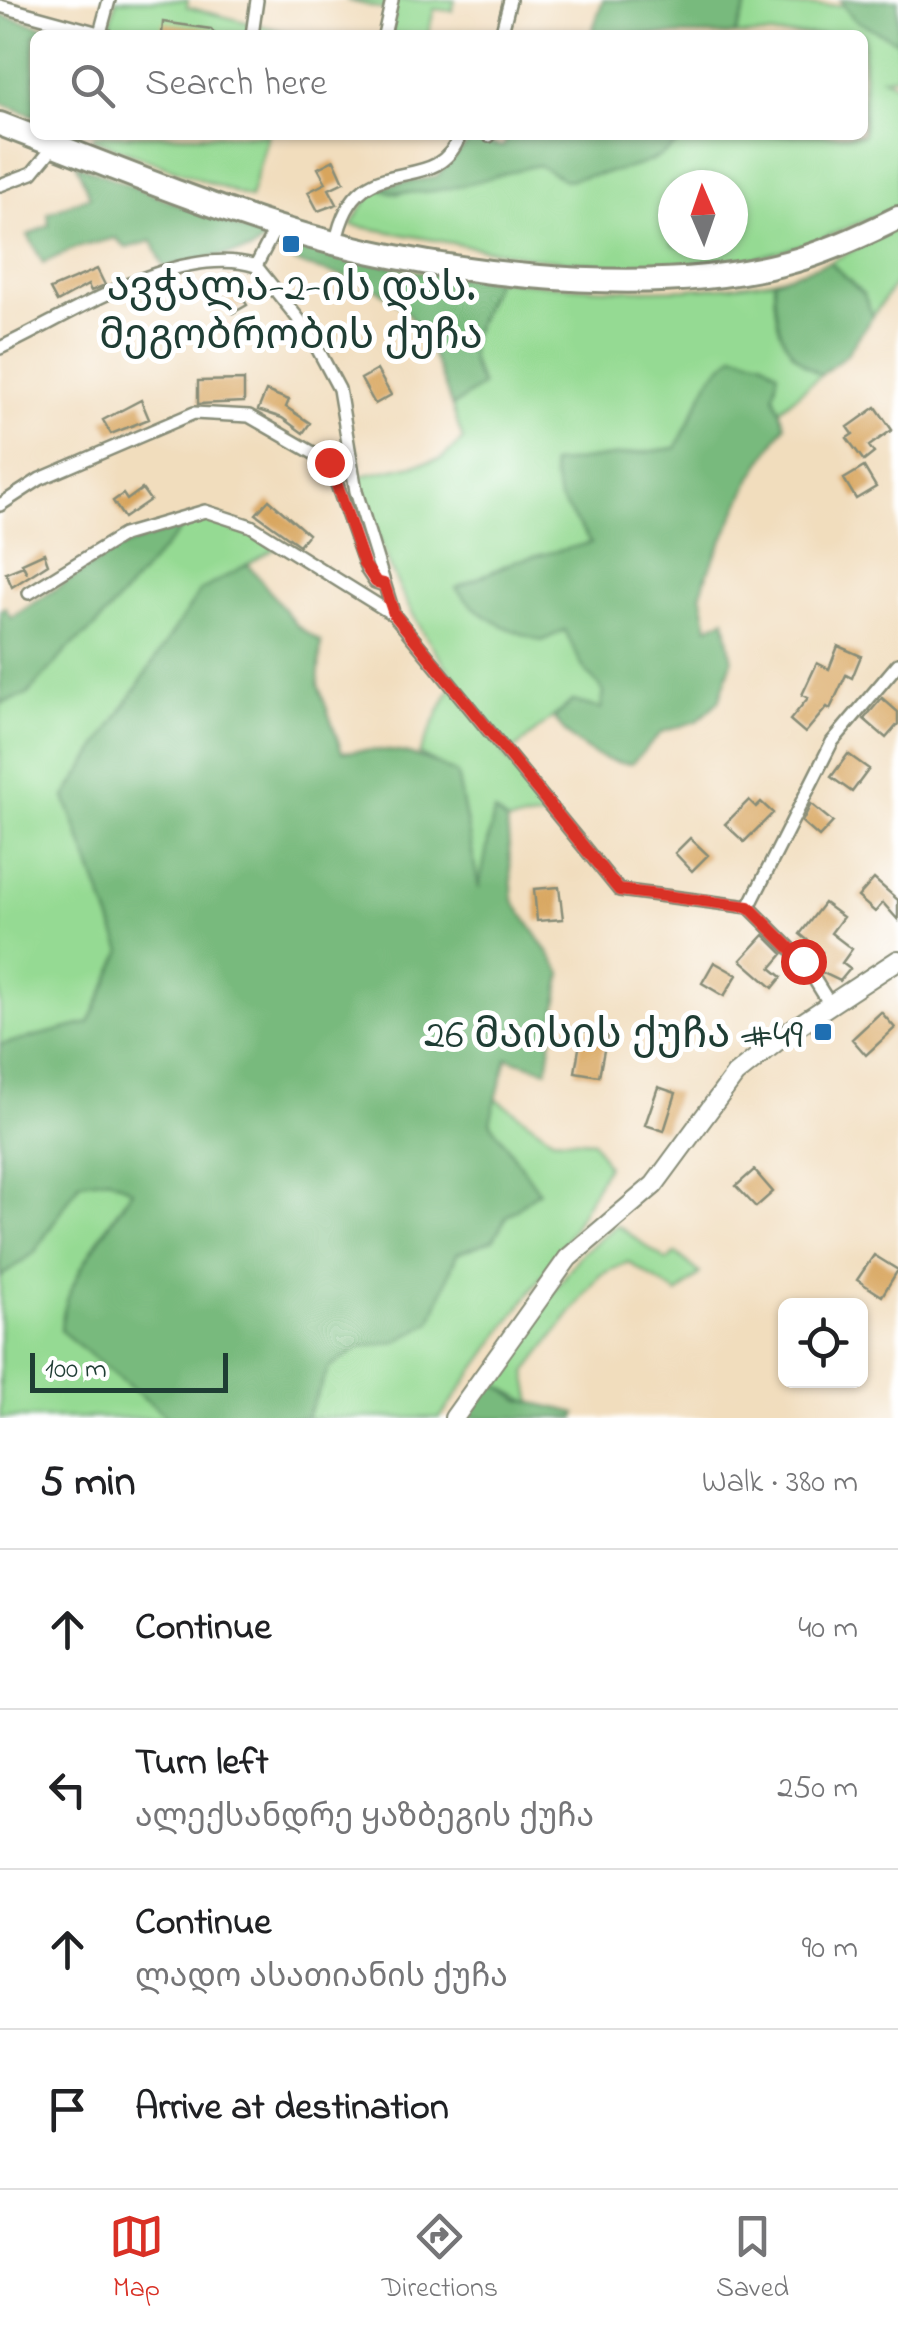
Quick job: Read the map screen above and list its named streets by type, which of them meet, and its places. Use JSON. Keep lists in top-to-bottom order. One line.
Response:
{"places":{"transit":["ავჭალა-2-ის დას. მეგობრობის ქუჩა","26 მაისის ქუჩა #49"]},"scale_bar":"100 m","north":"top","page":{"search":"Search here","scale":"100 m","heading":["5 min","Walk · 380 m"],"list":[["Continue","40 m"],["Turn left","ალექსანდრე ყაზბეგის ქუჩა","250 m"],["Continue","ლადო ასათიანის ქუჩა","90 m"],"Arrive at destination"],"nav":["Map","Directions","Saved"]}}
